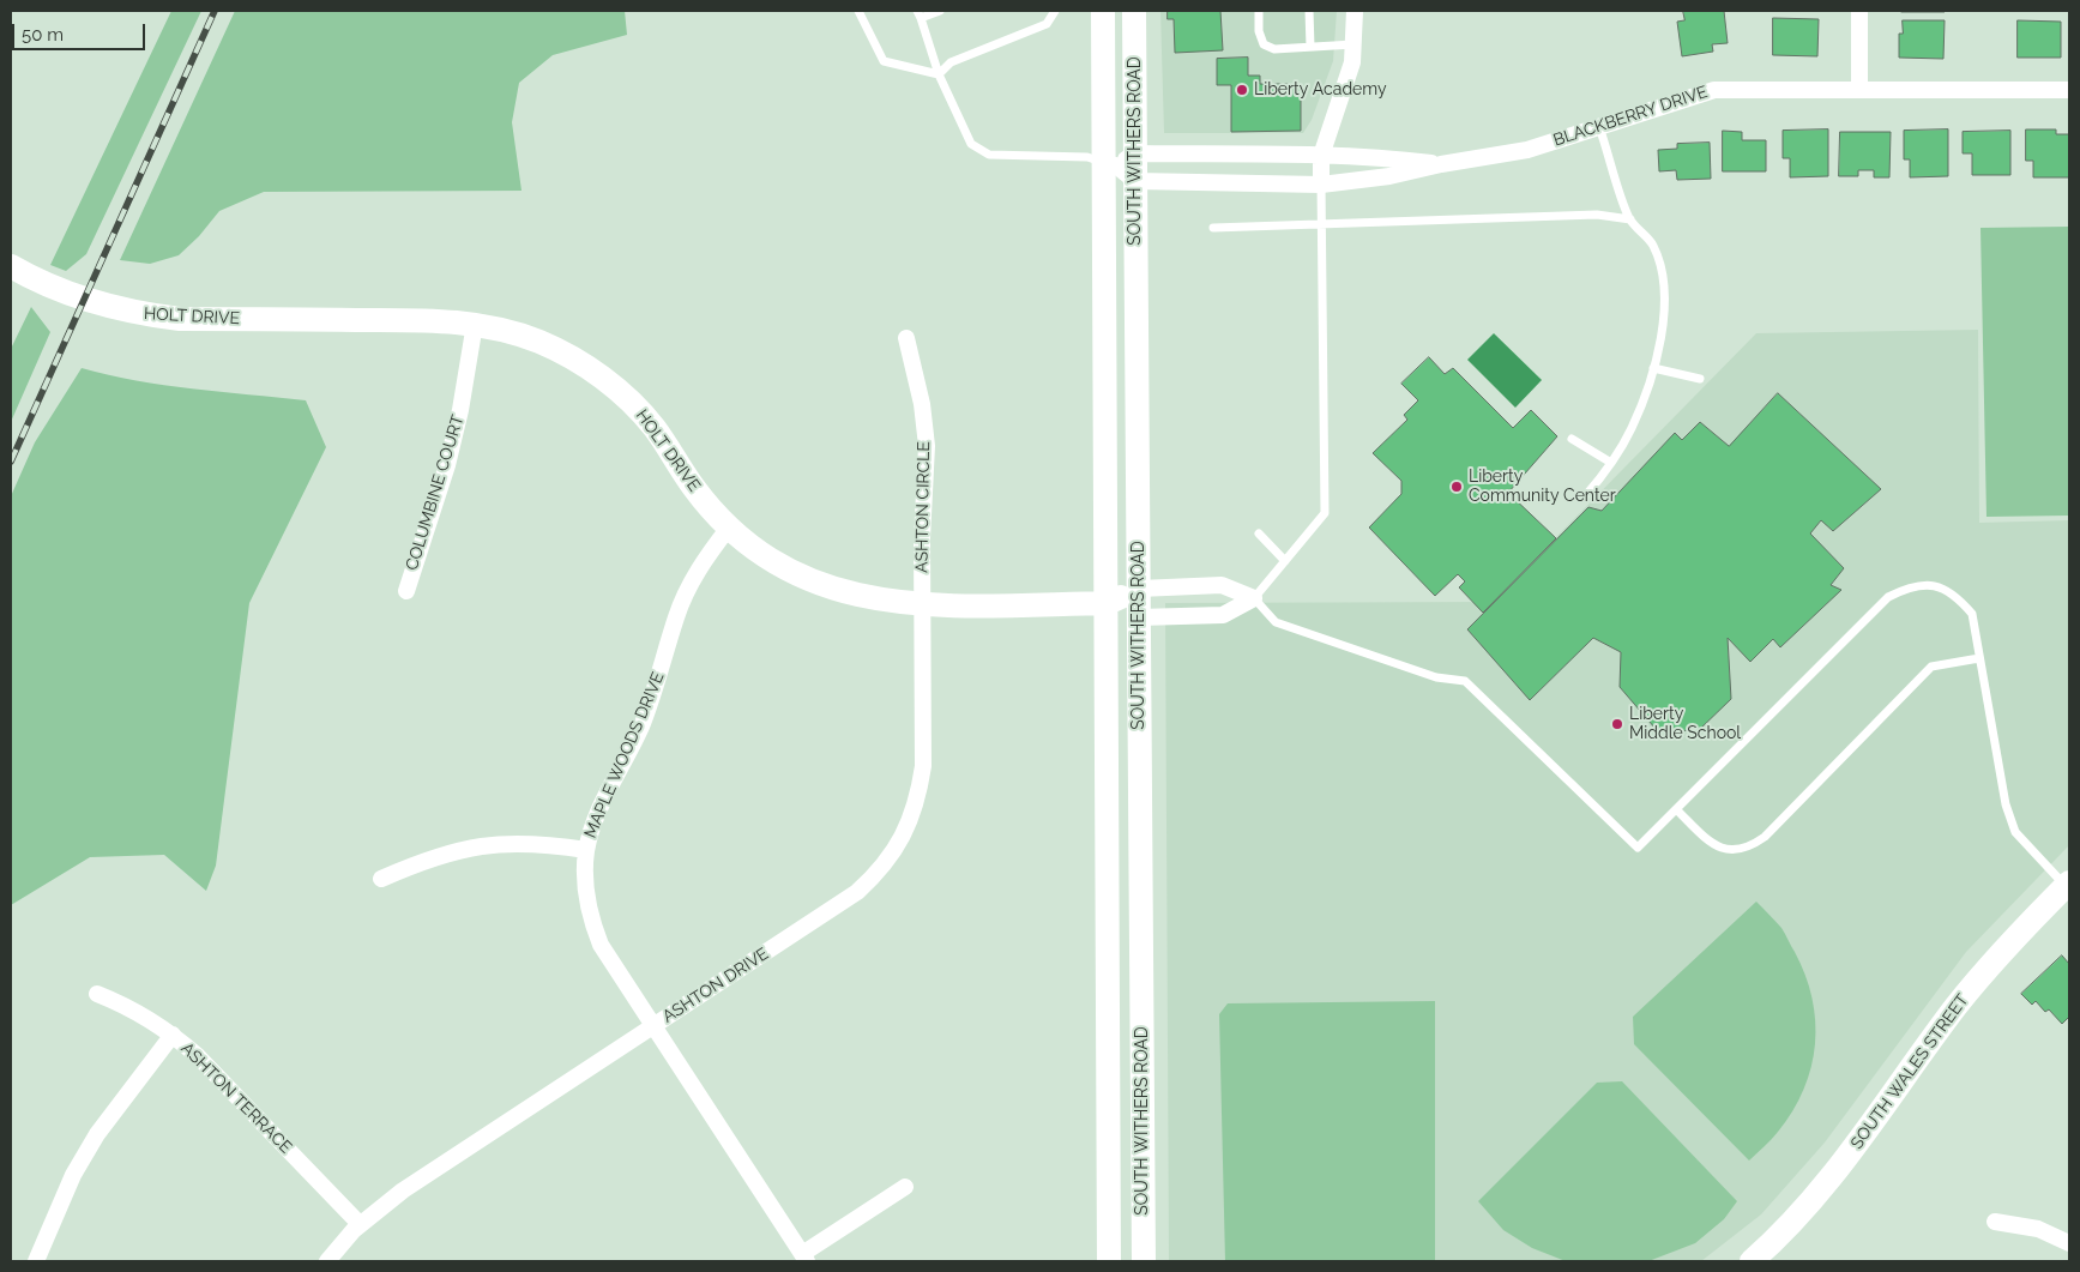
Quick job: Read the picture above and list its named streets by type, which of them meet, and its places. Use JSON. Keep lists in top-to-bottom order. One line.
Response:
{"streets":{"main road":["SOUTH WITHERS ROAD","HOLT DRIVE","SOUTH WALES STREET"],"street":["BLACKBERRY DRIVE","COLUMBINE COURT","ASHTON CIRCLE","MAPLE WOODS DRIVE","ASHTON DRIVE","ASHTON TERRACE"]},"crossings":[["BLACKBERRY DRIVE","SOUTH WITHERS ROAD"],["SOUTH WITHERS ROAD","HOLT DRIVE"],["HOLT DRIVE","COLUMBINE COURT"],["HOLT DRIVE","ASHTON CIRCLE"],["HOLT DRIVE","MAPLE WOODS DRIVE"],["HOLT DRIVE","ASHTON DRIVE"],["ASHTON CIRCLE","ASHTON DRIVE"],["MAPLE WOODS DRIVE","ASHTON DRIVE"],["ASHTON DRIVE","ASHTON TERRACE"]],"places":["Liberty Academy","Liberty Community Center","Liberty Middle School"],"scale_bar":"50 m"}
